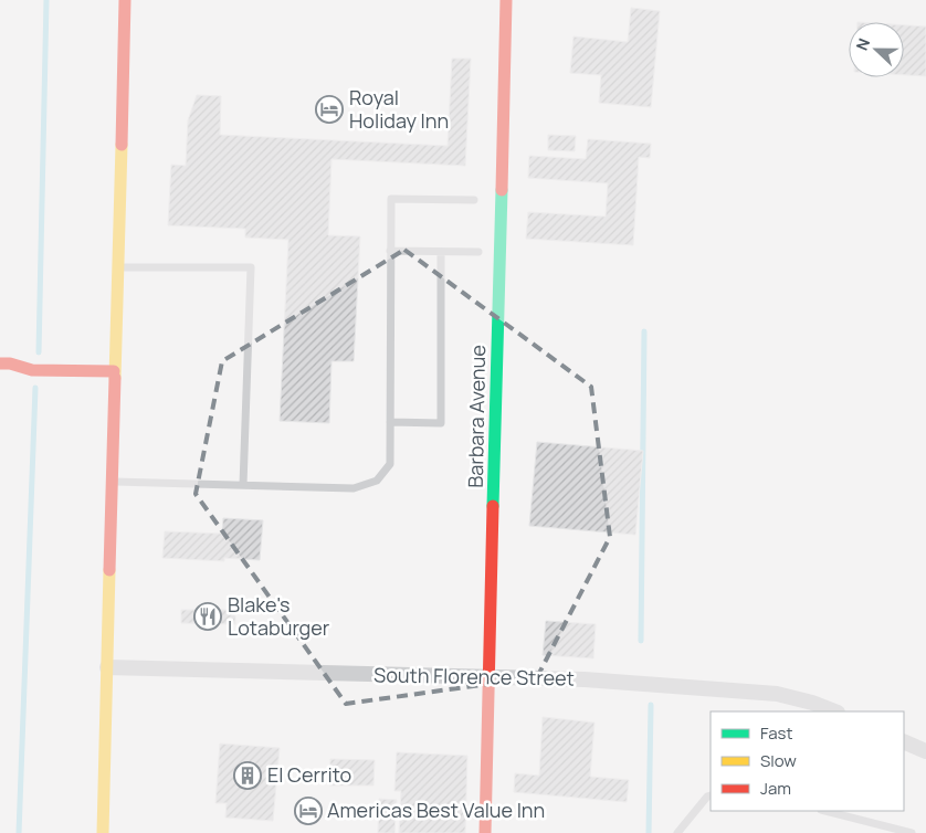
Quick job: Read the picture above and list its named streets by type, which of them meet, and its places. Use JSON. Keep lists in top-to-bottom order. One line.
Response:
{"streets":{"street":["Barbara Avenue","South Florence Street"]},"crossings":[["Barbara Avenue","South Florence Street"]],"places":{"hotel":["Royal Holiday Inn","Americas Best Value Inn"],"restaurant":["Blake's Lotaburger"],"building":["El Cerrito"]},"legend":["Fast","Slow","Jam"],"north":"left"}
